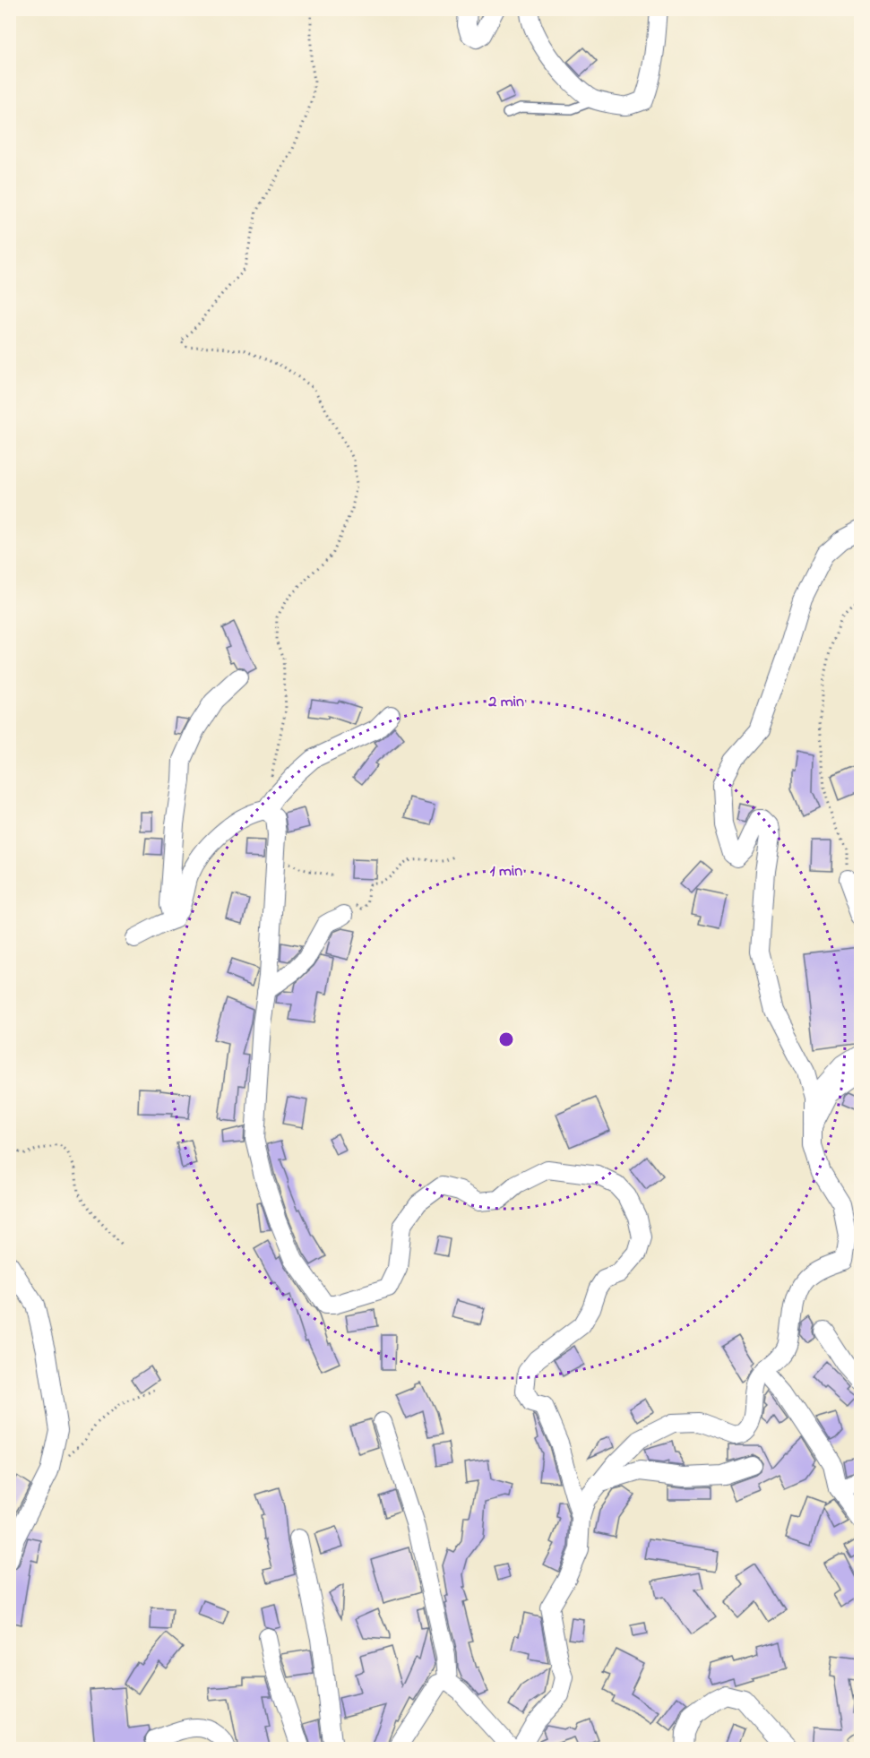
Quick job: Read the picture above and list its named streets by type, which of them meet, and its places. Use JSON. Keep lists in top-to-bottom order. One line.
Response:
{"rings":["2 min","1 min"]}
